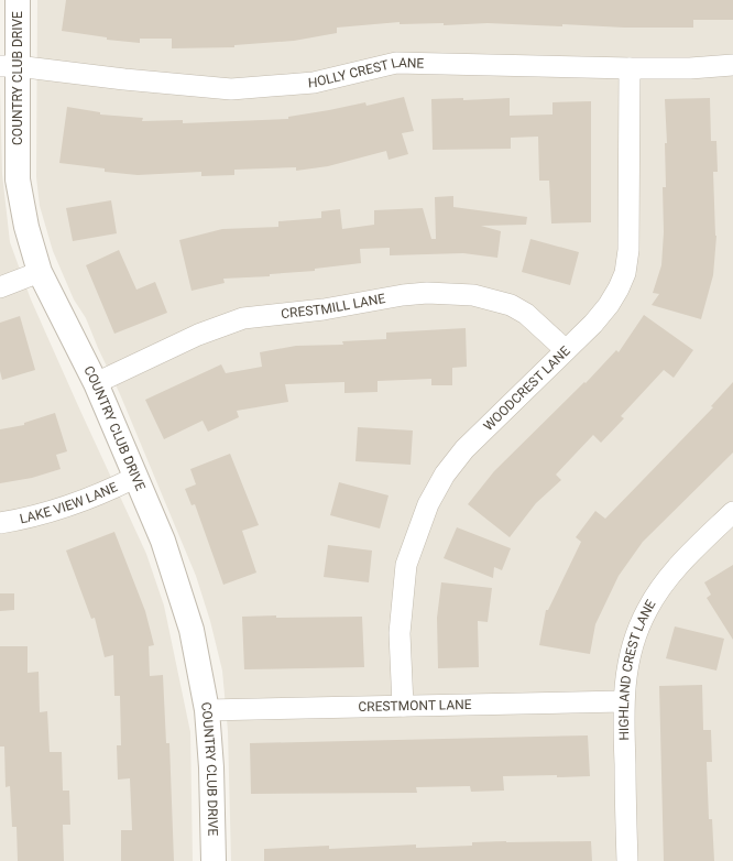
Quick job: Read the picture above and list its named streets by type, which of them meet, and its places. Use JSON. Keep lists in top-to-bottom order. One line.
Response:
{"streets":{"street":["HOLLY CREST LANE","COUNTRY CLUB DRIVE","CRESTMILL LANE","WOODCREST LANE","LAKE VIEW LANE","HIGHLAND CREST LANE","CRESTMONT LANE"]},"crossings":[["HOLLY CREST LANE","COUNTRY CLUB DRIVE"],["HOLLY CREST LANE","WOODCREST LANE"],["COUNTRY CLUB DRIVE","CRESTMILL LANE"],["COUNTRY CLUB DRIVE","LAKE VIEW LANE"],["COUNTRY CLUB DRIVE","CRESTMONT LANE"],["CRESTMILL LANE","WOODCREST LANE"],["WOODCREST LANE","CRESTMONT LANE"],["HIGHLAND CREST LANE","CRESTMONT LANE"]]}
